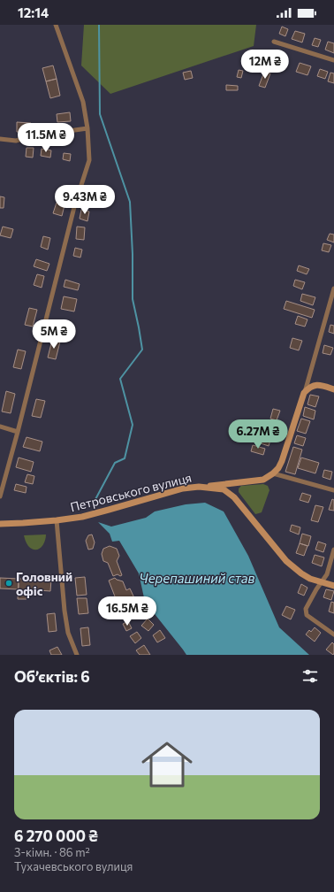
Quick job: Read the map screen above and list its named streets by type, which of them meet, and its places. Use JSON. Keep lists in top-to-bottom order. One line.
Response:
{"streets":{"main road":["Петровського вулиця"]},"water":["Черепашиний став"],"places":["Головний офіс"],"page":{"status":"12:14","price":["12M ₴","11.5M ₴","9.43M ₴","5M ₴","6.27M ₴","16.5M ₴"],"heading":"Об’єктів: 6","list":[{"name":"6 270 000 ₴","note":"3-кімн. · 86 m² · Тухачевського вулиця"}]}}
